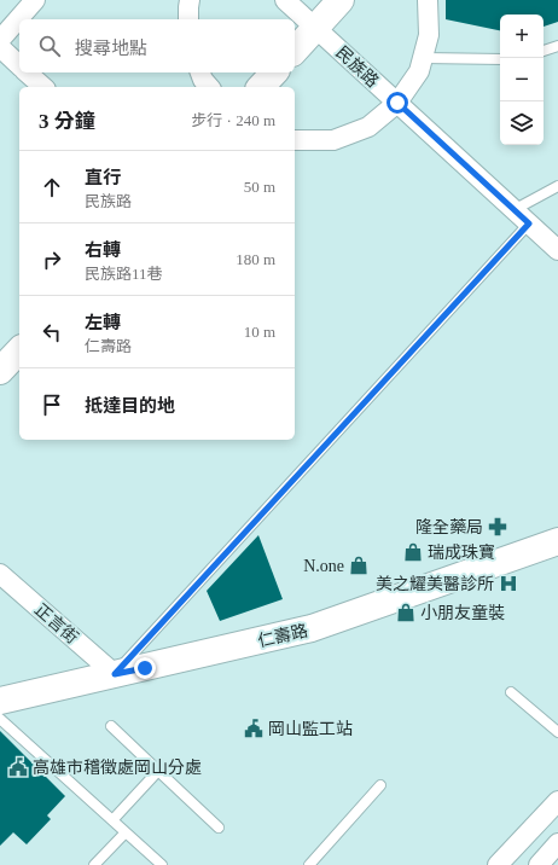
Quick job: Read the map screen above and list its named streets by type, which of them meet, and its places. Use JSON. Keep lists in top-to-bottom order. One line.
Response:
{"streets":{"main road":["仁壽路"],"street":["民族路","正言街"]},"crossings":[["正言街","仁壽路"]],"places":{"pharmacy":["隆全藥局"],"shop":["瑞成珠寶","N.one","小朋友童裝"],"hospital":["美之耀美醫診所"],"public building":["岡山監工站","高雄市稽徵處岡山分處"]},"page":{"map_buttons":["+","−"],"search":"搜尋地點","heading":["3 分鐘","步行 · 240 m"],"list":[["直行","民族路","50 m"],["右轉","民族路11巷","180 m"],["左轉","仁壽路","10 m"],"抵達目的地"]}}
